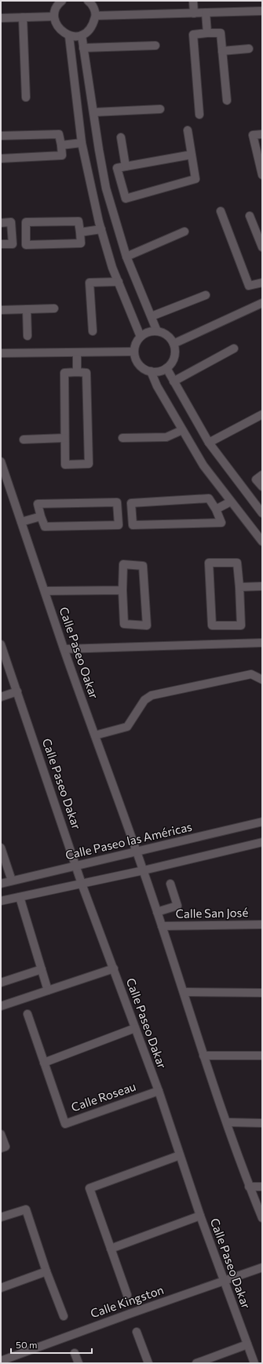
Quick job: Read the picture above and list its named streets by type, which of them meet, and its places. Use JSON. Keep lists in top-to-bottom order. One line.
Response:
{"streets":{"street":["Calle Paseo Oakar","Calle Paseo Dakar","Calle Paseo las Américas","Calle San José","Calle Roseau","Calle Kingston"]},"crossings":[["Calle Paseo Oakar","Calle Paseo las Américas"],["Calle Paseo Dakar","Calle Paseo las Américas"],["Calle Paseo Dakar","Calle Roseau"],["Calle Paseo Dakar","Calle Kingston"]],"scale_bar":"50 m"}
